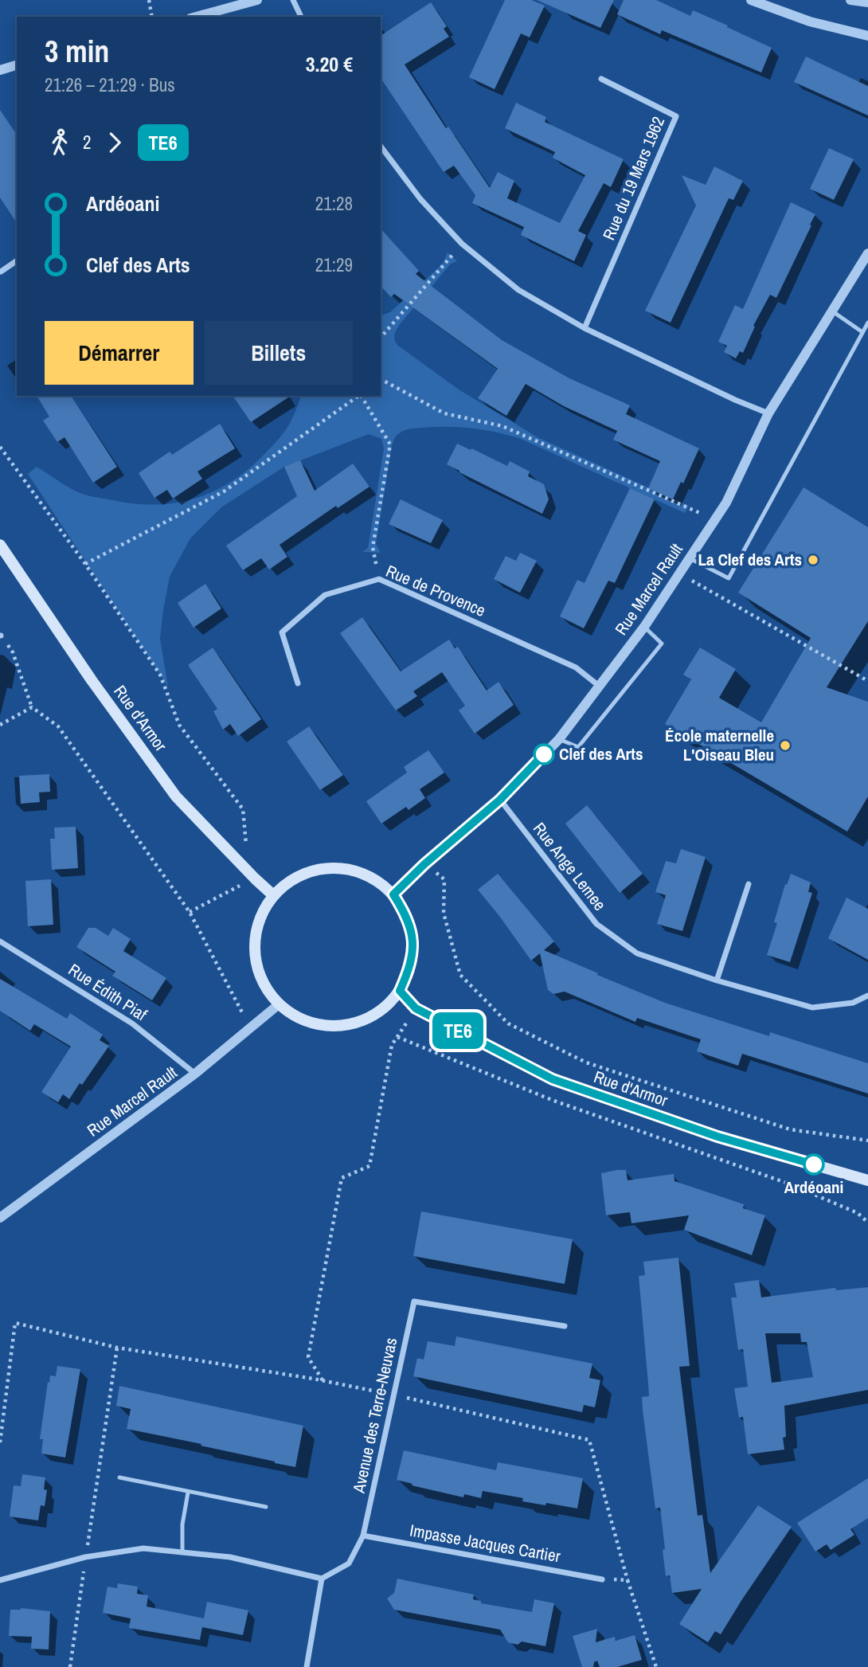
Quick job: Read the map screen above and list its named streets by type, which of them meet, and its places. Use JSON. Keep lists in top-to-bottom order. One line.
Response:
{"streets":{"main road":["Rue d'Armor"],"street":["Rue du 19 Mars 1962","Rue Marcel Rault","Rue de Provence","Rue Ange Lemee","Rue Édith Piaf","Avenue des Terre-Neuvas","Impasse Jacques Cartier"]},"crossings":[["Rue Marcel Rault","Rue de Provence"],["Rue Marcel Rault","Rue d'Armor"],["Rue Marcel Rault","Rue Ange Lemee"],["Rue Marcel Rault","Rue Édith Piaf"],["Avenue des Terre-Neuvas","Impasse Jacques Cartier"]],"places":["La Clef des Arts","École maternelle L'Oiseau Bleu","Clef des Arts","Ardéoani"],"lines":["bus line TE6"],"page":{"on_map":"TE6","heading":["3 min","21:26 – 21:29 · Bus","3.20 €"],"legs":["2","TE6"],"list":[{"name":"Ardéoani","value":"21:28"},{"name":"Clef des Arts","value":"21:29"}],"buttons":["Démarrer","Billets"]}}
